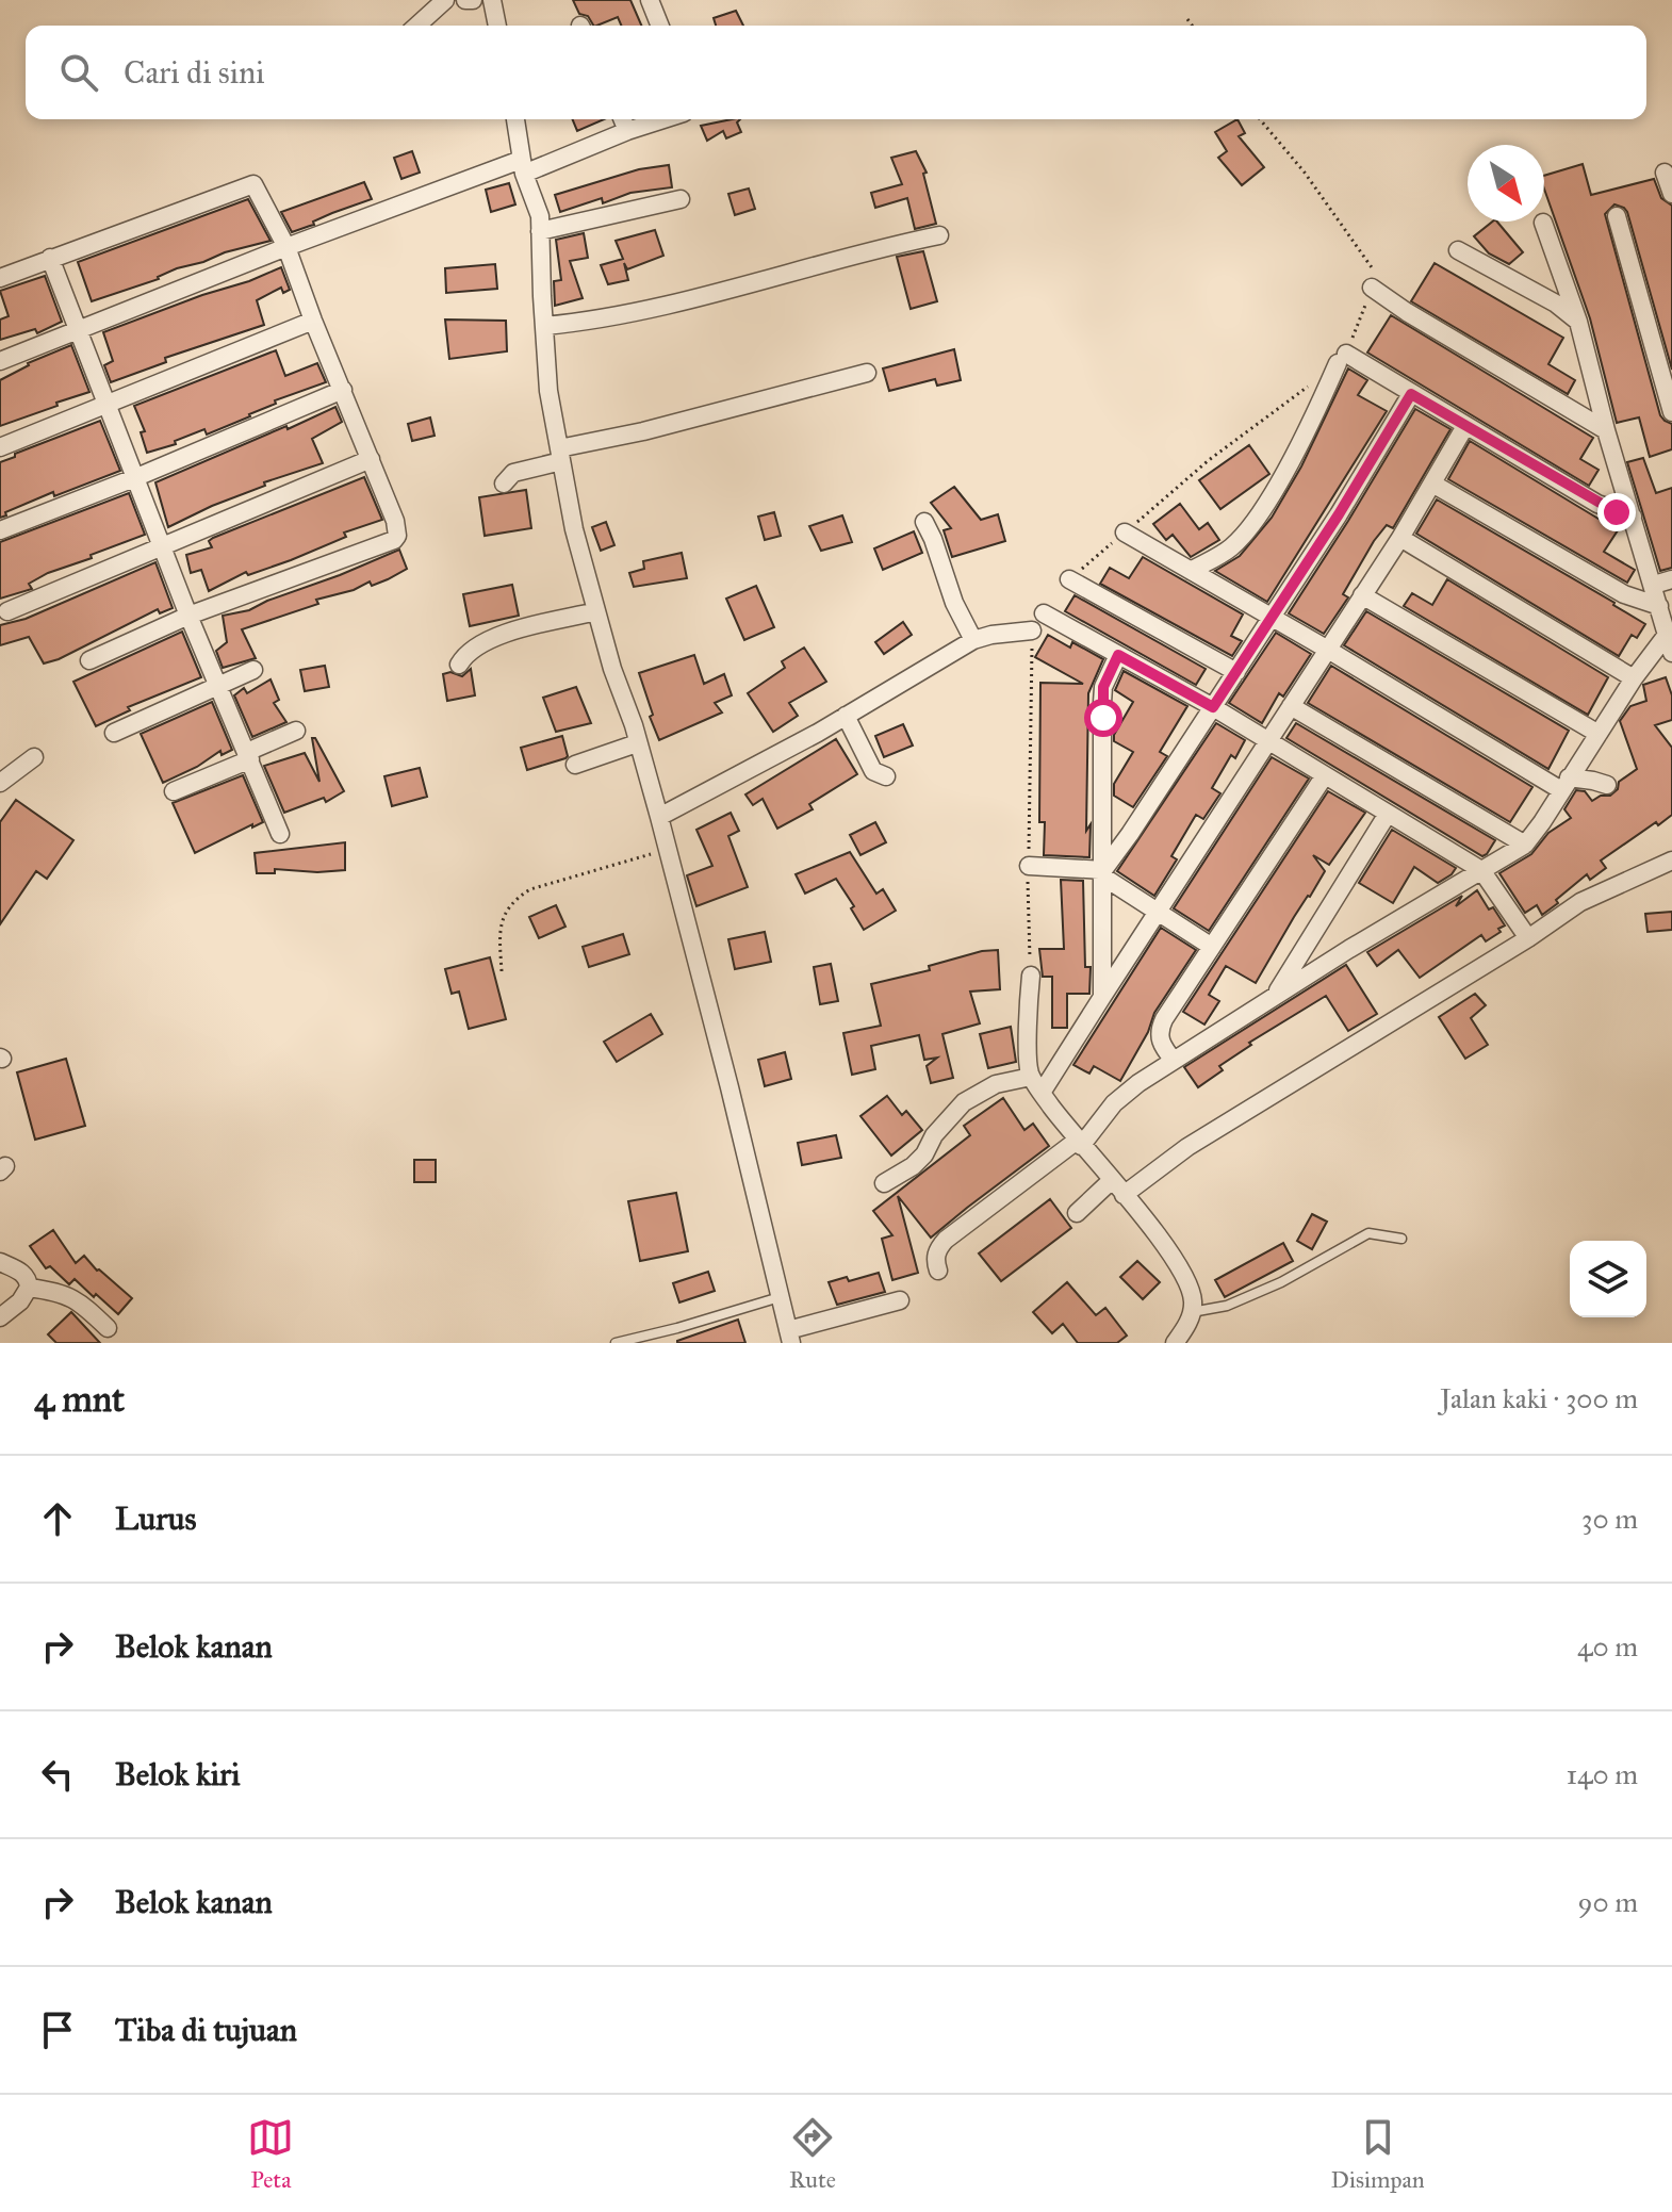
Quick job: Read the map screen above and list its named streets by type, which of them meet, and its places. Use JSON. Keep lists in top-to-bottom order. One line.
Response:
{"north":"bottom right","page":{"search":"Cari di sini","heading":["4 mnt","Jalan kaki · 300 m"],"list":[["Lurus","30 m"],["Belok kanan","40 m"],["Belok kiri","140 m"],["Belok kanan","90 m"],"Tiba di tujuan"],"nav":["Peta","Rute","Disimpan"]}}
